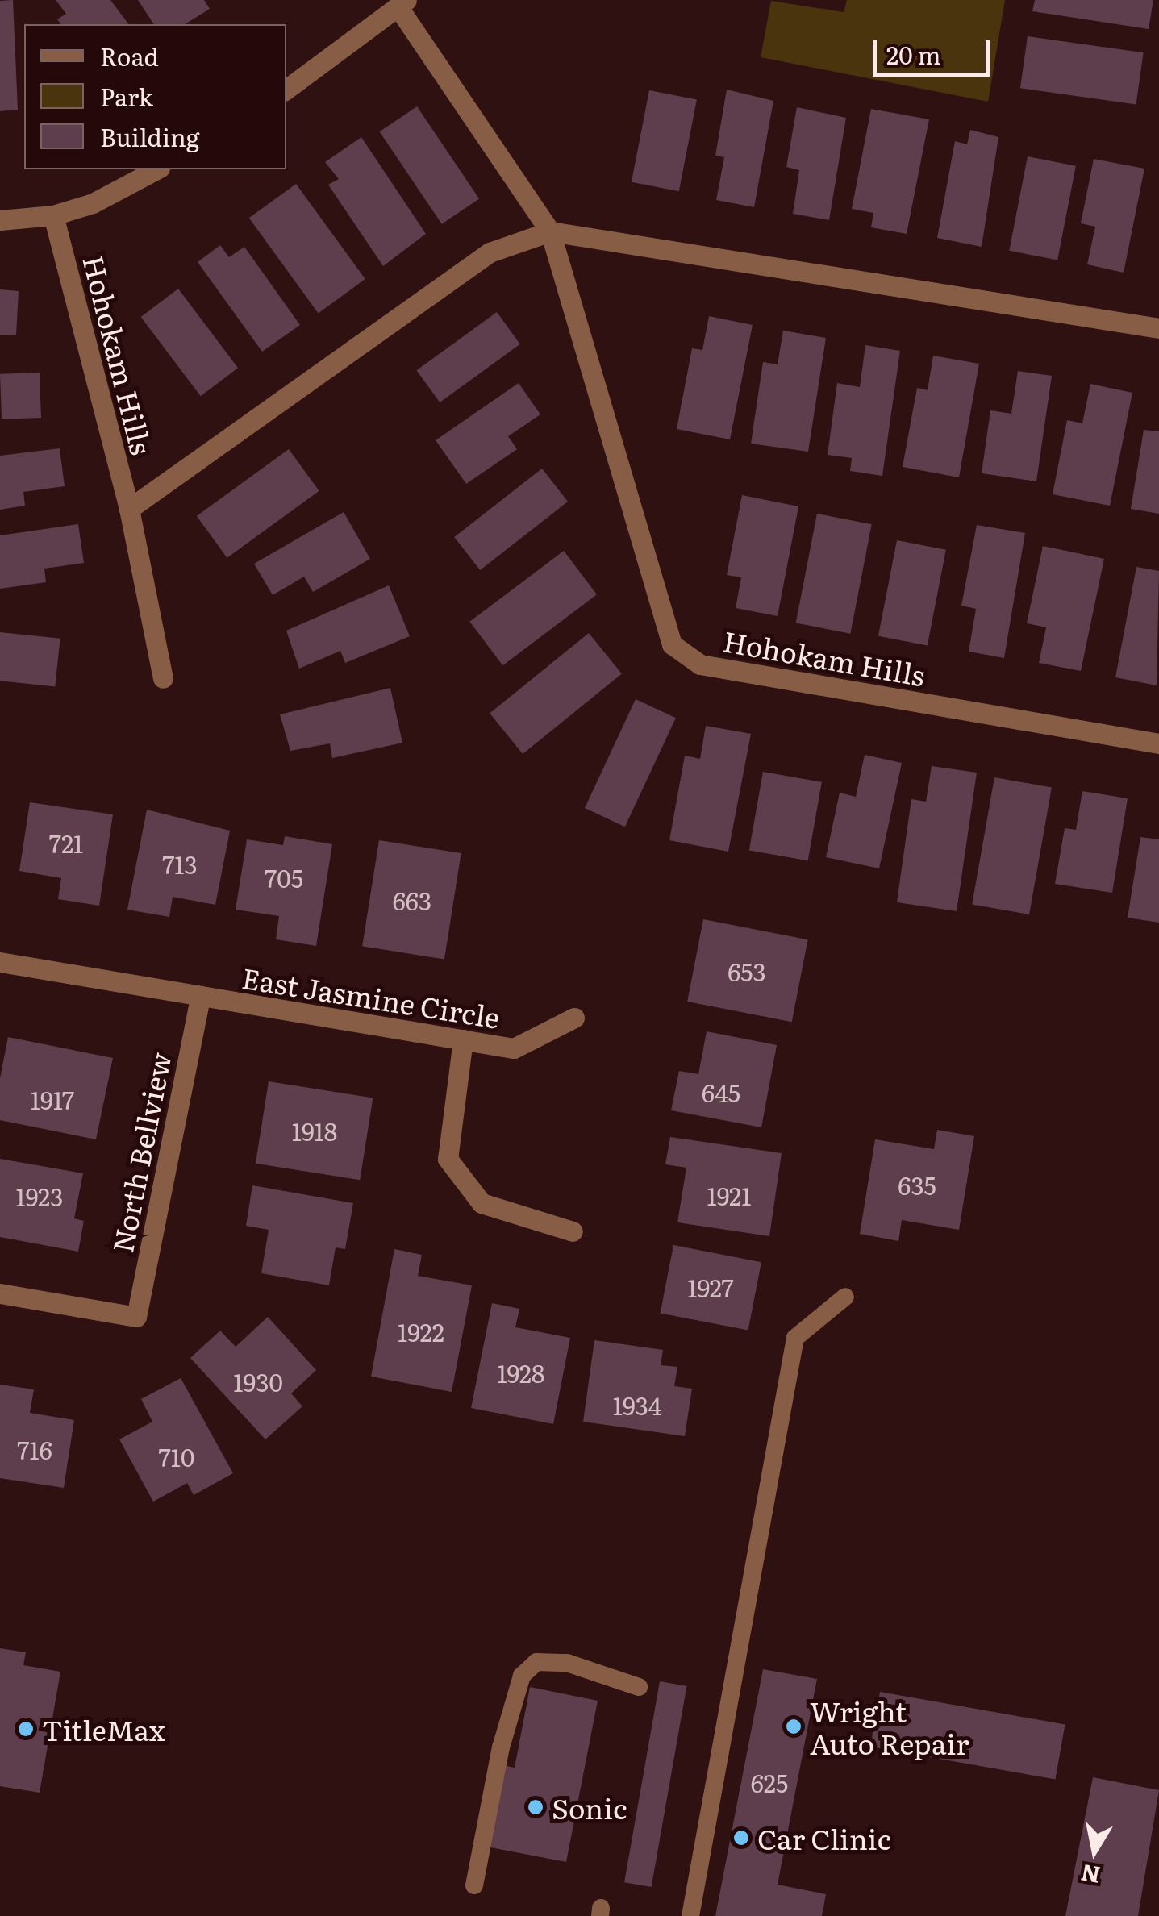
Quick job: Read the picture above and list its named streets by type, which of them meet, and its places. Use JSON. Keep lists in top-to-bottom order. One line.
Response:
{"streets":{"street":["Hohokam Hills","East Jasmine Circle","North Bellview"]},"crossings":[["East Jasmine Circle","North Bellview"]],"places":["Wright Auto Repair","TitleMax","Sonic","Car Clinic"],"house_numbers":["721","713","705","663","653","645","1917","1918","635","1921","1923","1927","1922","1928","1930","1934","716","710","625"],"legend":["Road","Park","Building"],"scale_bar":"20 m","north":"bottom"}
